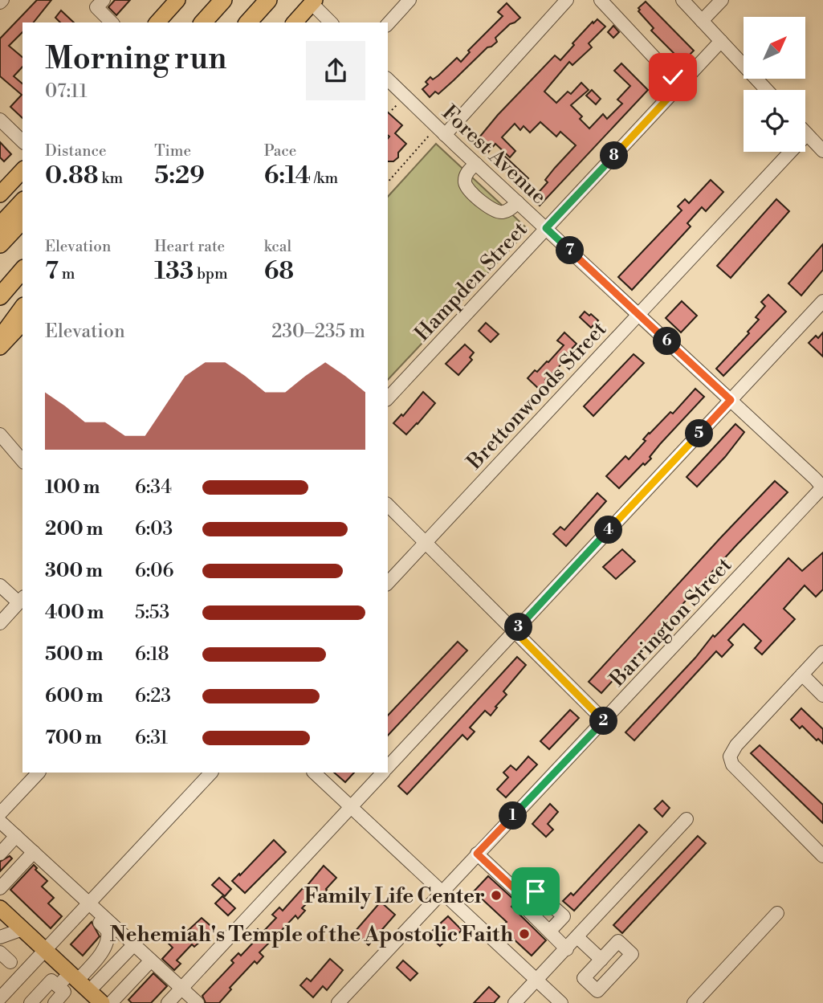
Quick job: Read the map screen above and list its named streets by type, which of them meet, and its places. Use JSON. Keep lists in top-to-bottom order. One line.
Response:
{"streets":{"street":["Forest Avenue","Hampden Street","Brettonwoods Street","Barrington Street"]},"crossings":[["Forest Avenue","Hampden Street"],["Forest Avenue","Brettonwoods Street"],["Forest Avenue","Barrington Street"]],"places":["Family Life Center","Nehemiah's Temple of the Apostolic Faith"],"north":"top right","page":{"heading":["Morning run","07:11"],"stats":[["Distance","0.88 km"],["Time","5:29"],["Pace","6:14 /km"],["Elevation","7 m"],["Heart rate","133 bpm"],["kcal","68"]],"pins":["8","7","6","5","4","3","2","1"],"chart":["Elevation","230–235 m"],"list":[{"name":"100 m","note":"6:34"},{"name":"200 m","note":"6:03"},{"name":"300 m","note":"6:06"},{"name":"400 m","note":"5:53"},{"name":"500 m","note":"6:18"},{"name":"600 m","note":"6:23"},{"name":"700 m","note":"6:31"}]}}
